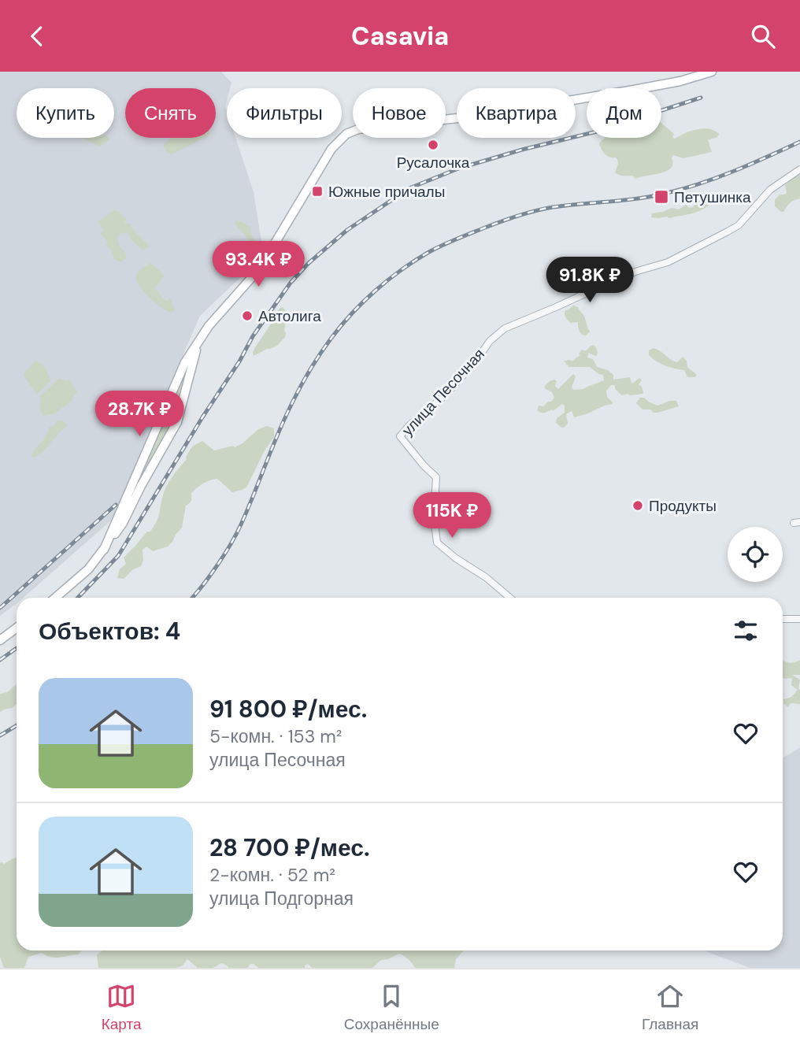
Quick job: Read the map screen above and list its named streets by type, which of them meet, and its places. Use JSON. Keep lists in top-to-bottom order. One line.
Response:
{"streets":{"street":["улица Песочная"]},"places":{"other":["Русалочка","Автолига","Продукты"],"transit":["Южные причалы","Петушинка"]},"page":{"header":"Casavia","chip":["Купить","Снять","Фильтры","Новое","Квартира","Дом"],"price":["93.4K ₽","91.8K ₽","28.7K ₽","115K ₽"],"heading":"Объектов: 4","list":[{"name":"91 800 ₽/мес.","note":"5-комн. · 153 m² · улица Песочная"},{"name":"28 700 ₽/мес.","note":"2-комн. · 52 m² · улица Подгорная"}],"tabs":["Карта","Сохранённые","Главная"]}}
